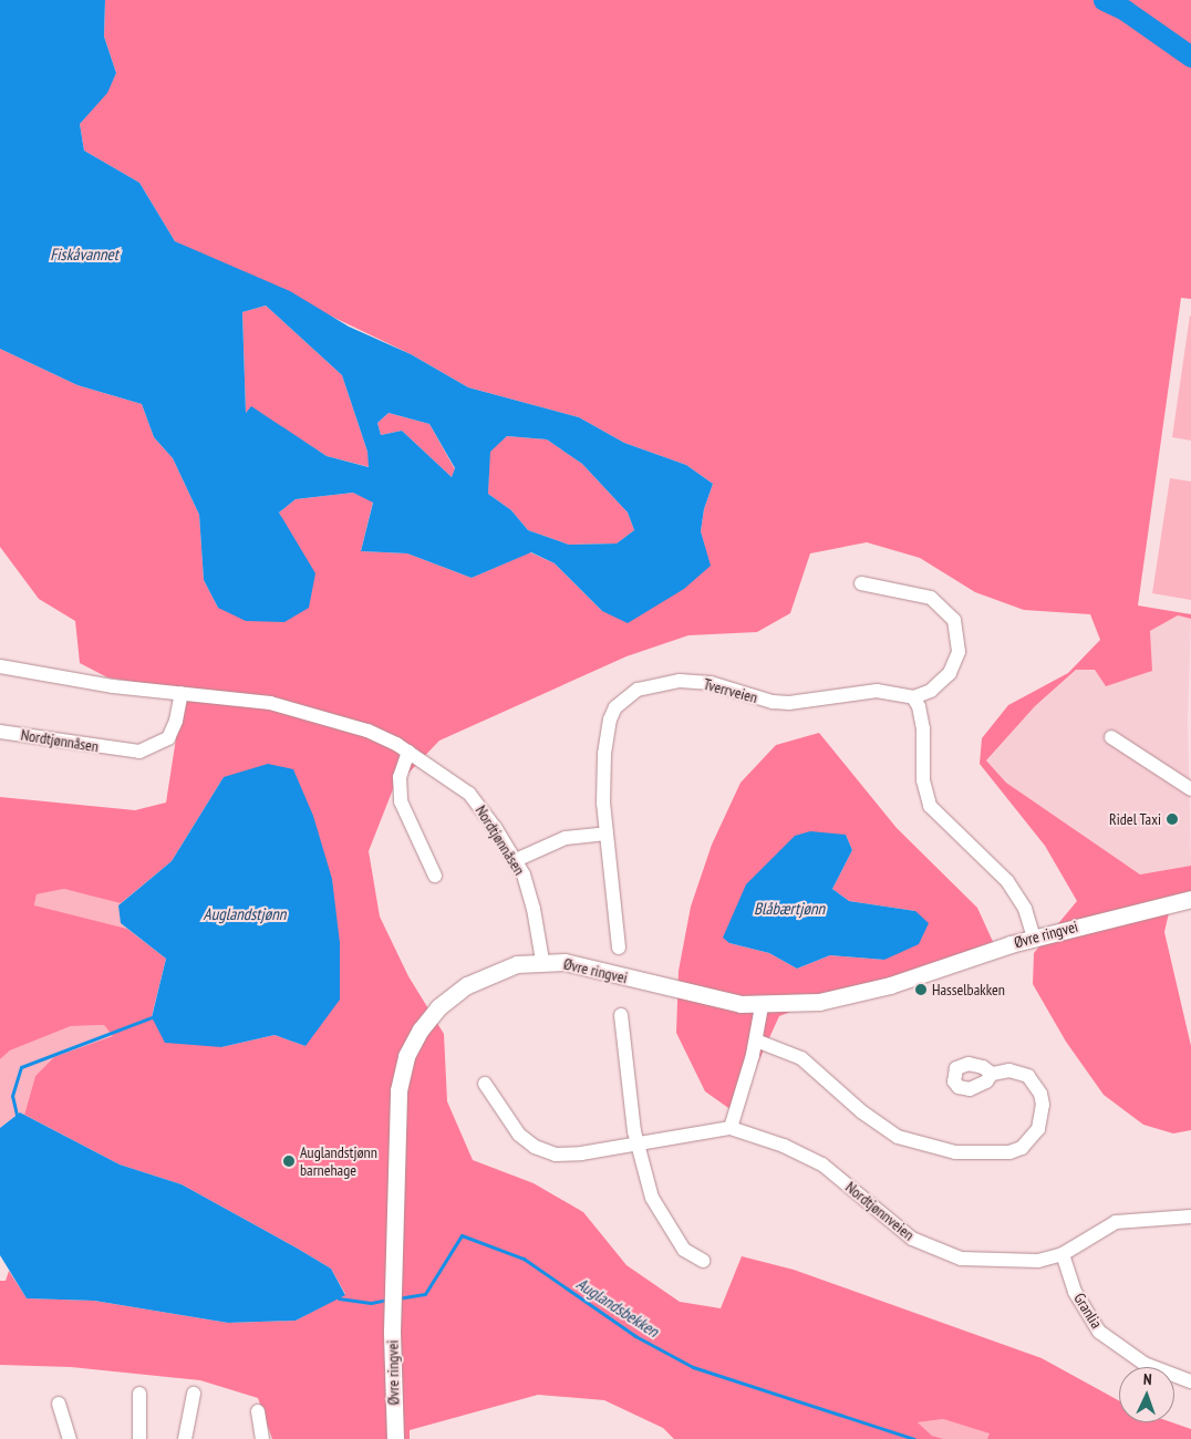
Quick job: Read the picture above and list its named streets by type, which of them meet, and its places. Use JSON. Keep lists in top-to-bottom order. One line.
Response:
{"streets":{"street":["Tverrveien","Nordtjønnåsen","Øvre ringvei","Nordtjønnveien","Granlia"]},"crossings":[["Nordtjønnåsen","Øvre ringvei"],["Nordtjønnveien","Granlia"]],"water":["Fiskåvannet","Blåbærtjønn","Auglandstjønn","Auglandsbekken"],"places":["Ridel Taxi","Hasselbakken","Auglandstjønn barnehage"],"north":"top"}
